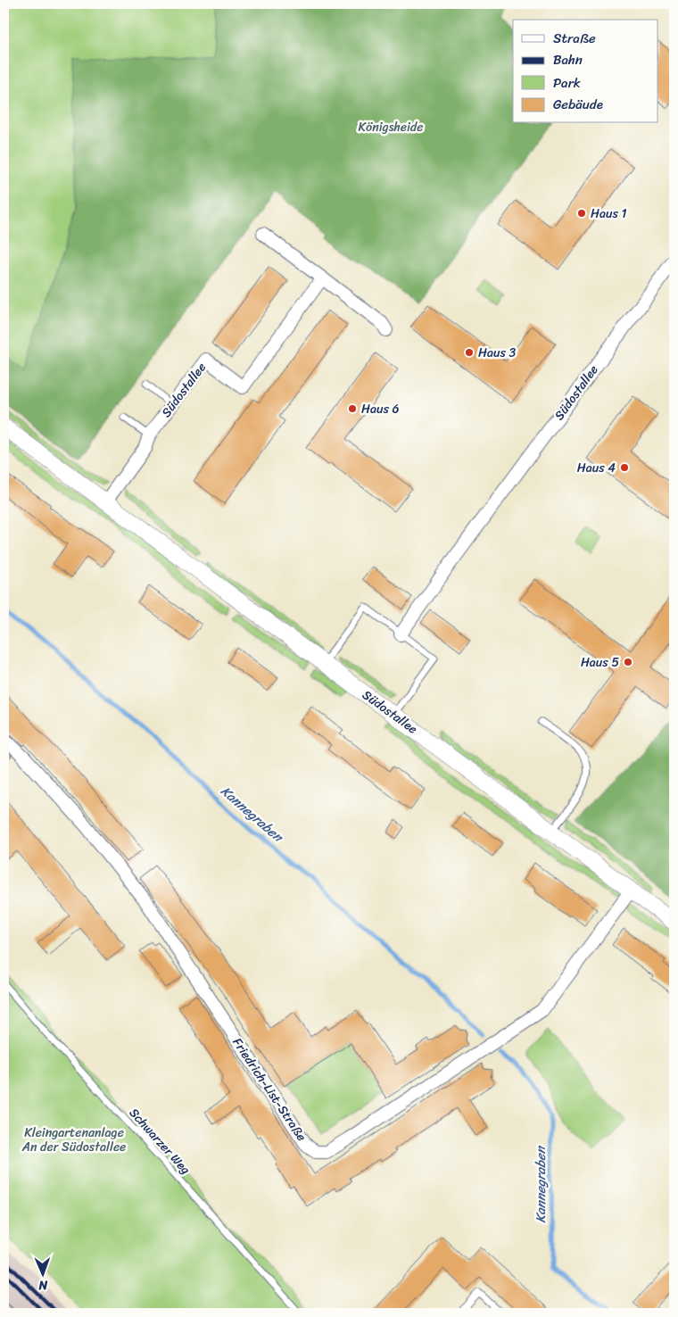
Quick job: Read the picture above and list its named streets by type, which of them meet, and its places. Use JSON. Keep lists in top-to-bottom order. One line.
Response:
{"streets":{"street":["Südostallee","Friedrich-List-Straße"],"lane":["Schwarzer Weg"]},"crossings":[["Südostallee","Friedrich-List-Straße"]],"water":["Kannegraben"],"parks":["Königsheide","Kleingartenanlage An der Südostallee"],"places":["Haus 1","Haus 3","Haus 6","Haus 4","Haus 5"],"legend":["Straße","Bahn","Park","Gebäude"],"north":"bottom"}
